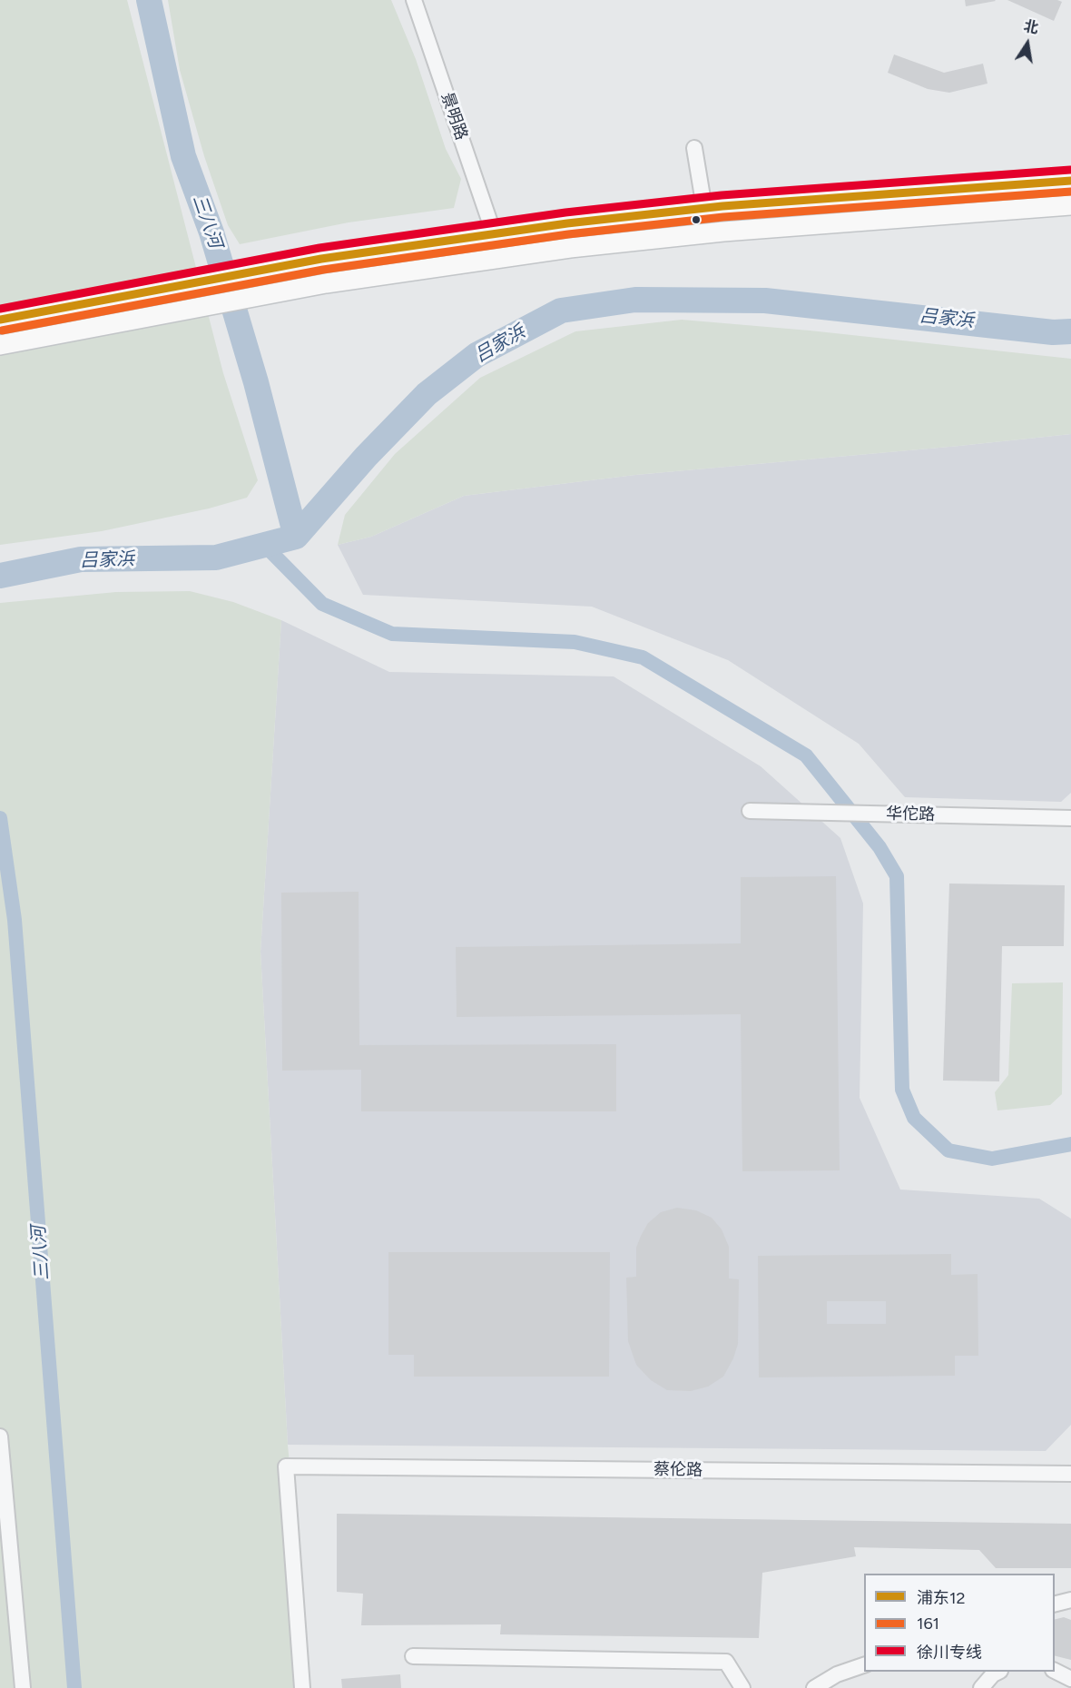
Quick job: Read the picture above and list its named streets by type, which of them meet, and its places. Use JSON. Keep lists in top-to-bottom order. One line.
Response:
{"streets":{"street":["景明路","华佗路","蔡伦路"]},"water":["三八河","吕家浜"],"lines":["transit line 徐川专线","transit line 浦东12","transit line 161"],"legend":["浦东12","161","徐川专线"],"north":"top"}
